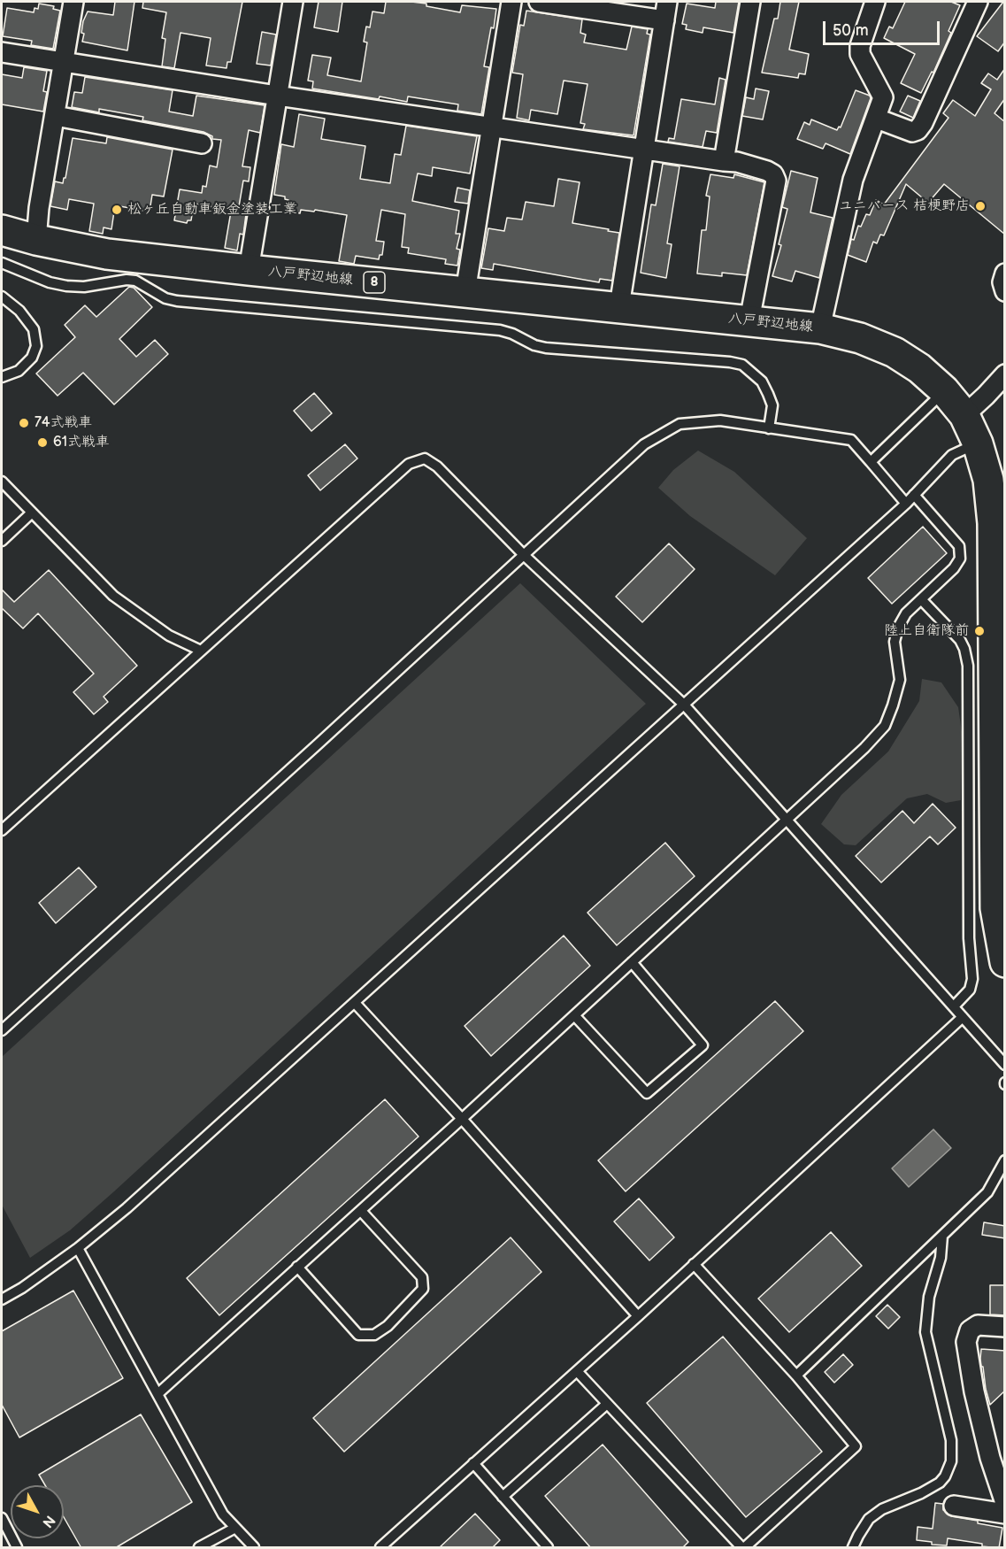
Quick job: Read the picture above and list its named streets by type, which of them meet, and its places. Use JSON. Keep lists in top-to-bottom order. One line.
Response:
{"streets":{"main road":["八戸野辺地線","8"]},"places":["ユニバース 桔梗野店","松ヶ丘自動車鈑金塗装工業","74式戦車","61式戦車","陸上自衛隊前"],"scale_bar":"50 m","north":"bottom right"}
